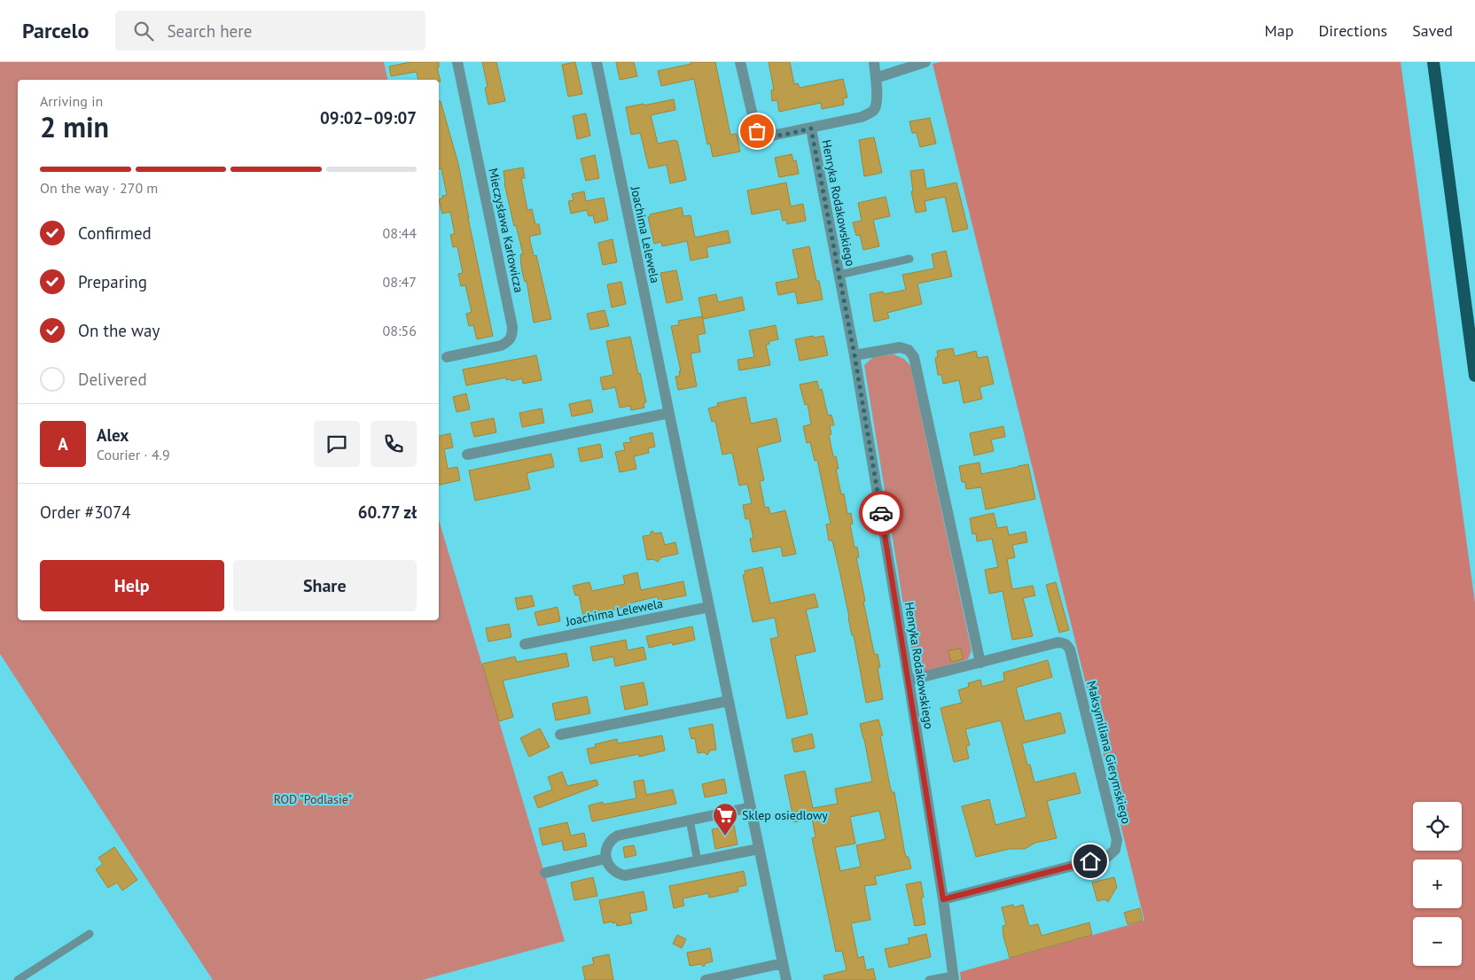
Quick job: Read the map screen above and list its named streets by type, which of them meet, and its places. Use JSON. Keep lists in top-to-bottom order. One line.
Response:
{"streets":{"street":["Henryka Rodakowskiego","Mieczysława Karłowicza","Joachima Lelewela","Maksymiliana Gierymskiego"]},"crossings":[["Henryka Rodakowskiego","Maksymiliana Gierymskiego"]],"parks":["ROD \"Podlasie\""],"places":{"supermarket":["Sklep osiedlowy"]},"page":{"header":"Parcelo","search":"Search here","nav":["Map","Directions","Saved"],"heading":["2 min","Arriving in","09:02–09:07"],"panel":["Alex","Courier · 4.9","Order #3074","60.77 zł"],"bar":"On the way · 270 m","list":[["Confirmed","08:44"],["Preparing","08:47"],["On the way","08:56"],"Delivered"],"round":"A","buttons":["Help","Share"],"map_buttons":["+","−"]}}
